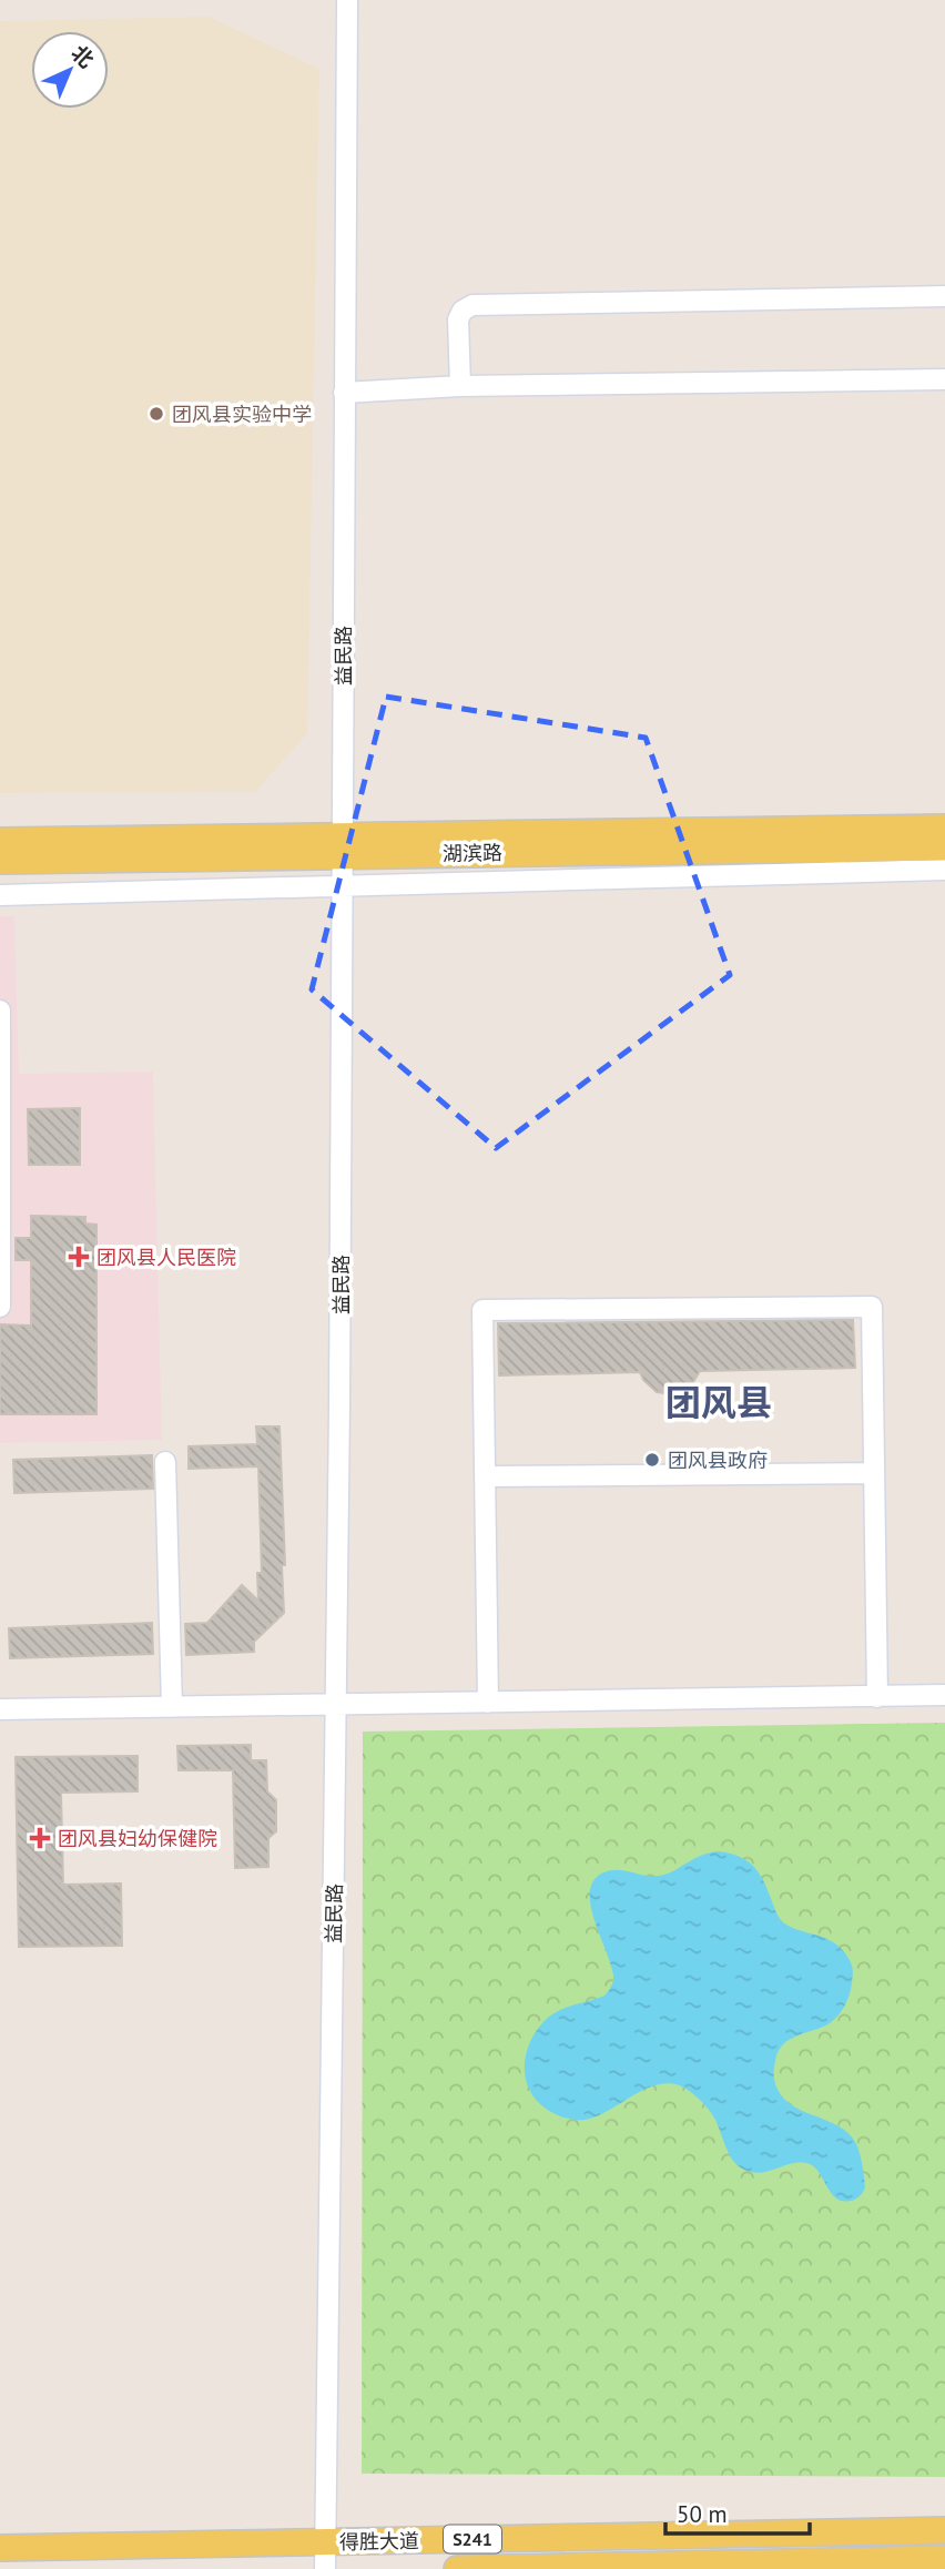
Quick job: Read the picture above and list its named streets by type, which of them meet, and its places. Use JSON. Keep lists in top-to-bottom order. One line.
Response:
{"streets":{"main road":["湖滨路","S241","得胜大道"],"street":["益民路"]},"crossings":[["益民路","湖滨路"],["益民路","得胜大道"]],"districts":["团风县"],"places":{"other":["团风县实验中学","团风县政府"],"health":["团风县人民医院","团风县妇幼保健院"]},"scale_bar":"50 m","north":"top right"}
